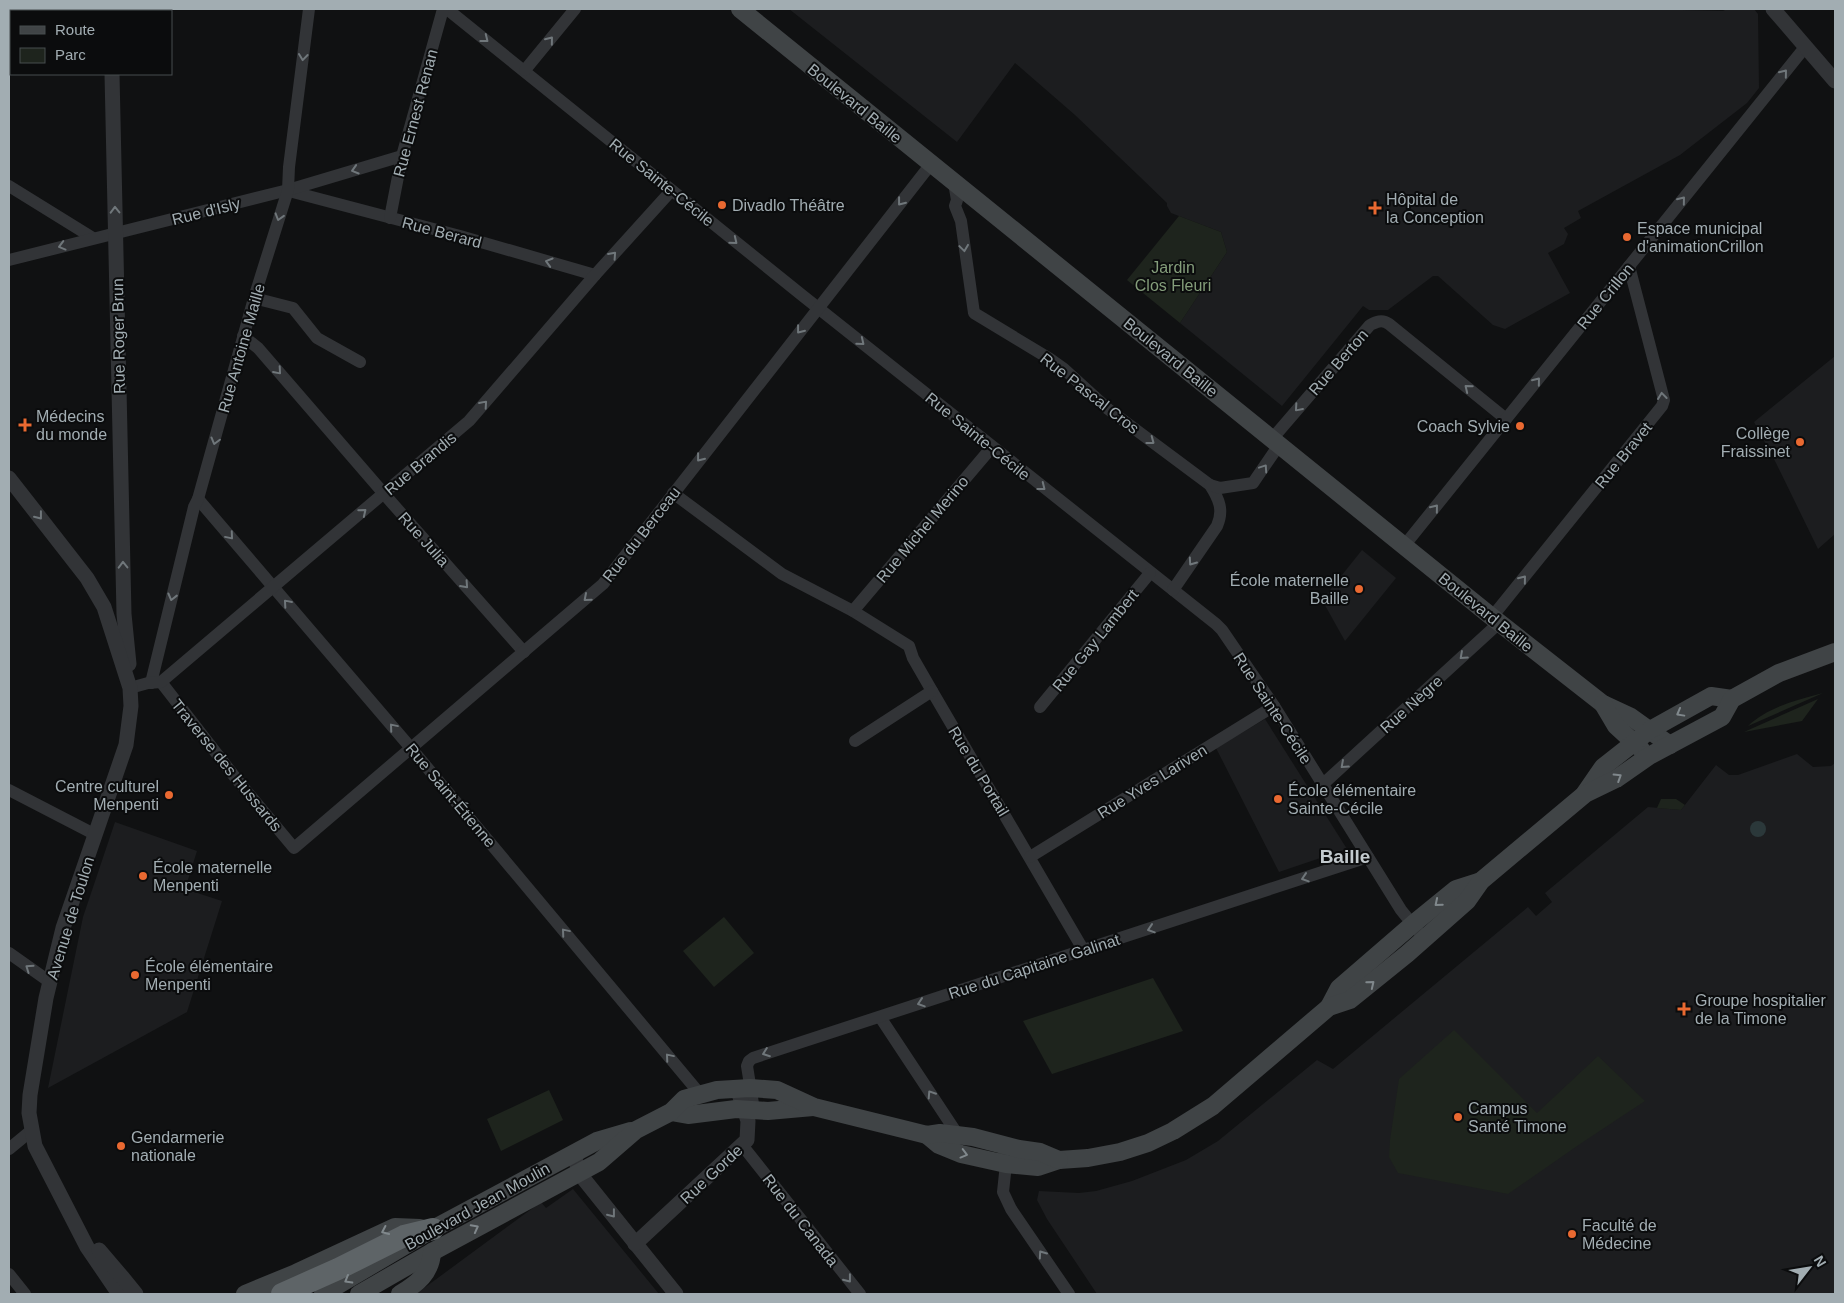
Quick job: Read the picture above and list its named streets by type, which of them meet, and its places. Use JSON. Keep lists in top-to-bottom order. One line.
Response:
{"streets":{"main road":["Boulevard Baille","Boulevard Jean Moulin"],"street":["Rue Ernest Renan","Rue Sainte-Cécile","Rue d'Isly","Rue Berard","Rue Crillon","Rue Roger Brun","Rue Antoine Maille","Rue Berton","Rue Pascal Cros","Rue Bravet","Rue Brandis","Rue Michel Merino","Rue du Berceau","Rue Julia","Rue Gay Lambert","Rue Nègre","Traverse des Hussards","Rue du Portail","Rue Yves Lariven","Rue Saint-Étienne","Avenue de Toulon","Rue du Capitaine Galinat","Rue Gorde","Rue du Canada"]},"crossings":[["Boulevard Baille","Rue Crillon"],["Boulevard Baille","Rue Berton"],["Boulevard Baille","Rue Pascal Cros"],["Boulevard Baille","Rue Bravet"],["Boulevard Baille","Rue du Berceau"],["Boulevard Baille","Rue Nègre"],["Boulevard Baille","Boulevard Jean Moulin"],["Rue Ernest Renan","Rue d'Isly"],["Rue Ernest Renan","Rue Berard"],["Rue Sainte-Cécile","Rue Pascal Cros"],["Rue Sainte-Cécile","Rue Brandis"],["Rue Sainte-Cécile","Rue Michel Merino"],["Rue Sainte-Cécile","Rue du Berceau"],["Rue Sainte-Cécile","Rue Gay Lambert"],["Rue Sainte-Cécile","Rue Nègre"],["Rue Sainte-Cécile","Rue Yves Lariven"],["Rue Sainte-Cécile","Rue du Capitaine Galinat"],["Rue Sainte-Cécile","Boulevard Jean Moulin"],["Rue d'Isly","Rue Berard"],["Rue d'Isly","Rue Roger Brun"],["Rue d'Isly","Rue Antoine Maille"],["Rue Berard","Rue Antoine Maille"],["Rue Berard","Rue Brandis"],["Rue Crillon","Rue Berton"],["Rue Crillon","Rue Bravet"],["Rue Roger Brun","Rue Brandis"],["Rue Roger Brun","Avenue de Toulon"],["Rue Antoine Maille","Rue Brandis"],["Rue Antoine Maille","Rue Julia"],["Rue Antoine Maille","Traverse des Hussards"],["Rue Antoine Maille","Rue Saint-Étienne"],["Rue Bravet","Rue Nègre"],["Rue Brandis","Rue Julia"],["Rue Brandis","Traverse des Hussards"],["Rue Brandis","Rue Saint-Étienne"],["Rue Brandis","Avenue de Toulon"],["Rue Michel Merino","Rue du Portail"],["Rue du Berceau","Rue Julia"],["Rue du Berceau","Traverse des Hussards"],["Rue du Berceau","Rue du Portail"],["Rue du Berceau","Rue Saint-Étienne"],["Rue du Portail","Rue Yves Lariven"],["Rue du Portail","Rue du Capitaine Galinat"],["Rue Saint-Étienne","Boulevard Jean Moulin"],["Rue du Capitaine Galinat","Rue Gorde"],["Rue du Capitaine Galinat","Boulevard Jean Moulin"],["Rue Gorde","Boulevard Jean Moulin"],["Rue Gorde","Rue du Canada"]],"one_way":["Rue Sainte-Cécile","Rue d'Isly","Rue Berard","Rue Crillon","Rue Roger Brun","Rue Antoine Maille","Rue Pascal Cros","Rue Bravet","Rue Brandis","Rue du Berceau","Rue Julia","Rue Nègre","Rue du Capitaine Galinat","Rue du Canada"],"districts":["Baille"],"parks":["Jardin Clos Fleuri"],"places":{"other":["Divadlo Théâtre","Espace municipal d'animationCrillon","Coach Sylvie","Collège Fraissinet","École maternelle Baille","Centre culturel Menpenti","École élémentaire Sainte-Cécile","École maternelle Menpenti","École élémentaire Menpenti","Campus Santé Timone","Gendarmerie nationale","Faculté de Médecine"],"health":["Hôpital de la Conception","Médecins du monde","Groupe hospitalier de la Timone"]},"legend":["Route","Parc"],"north":"top right"}
